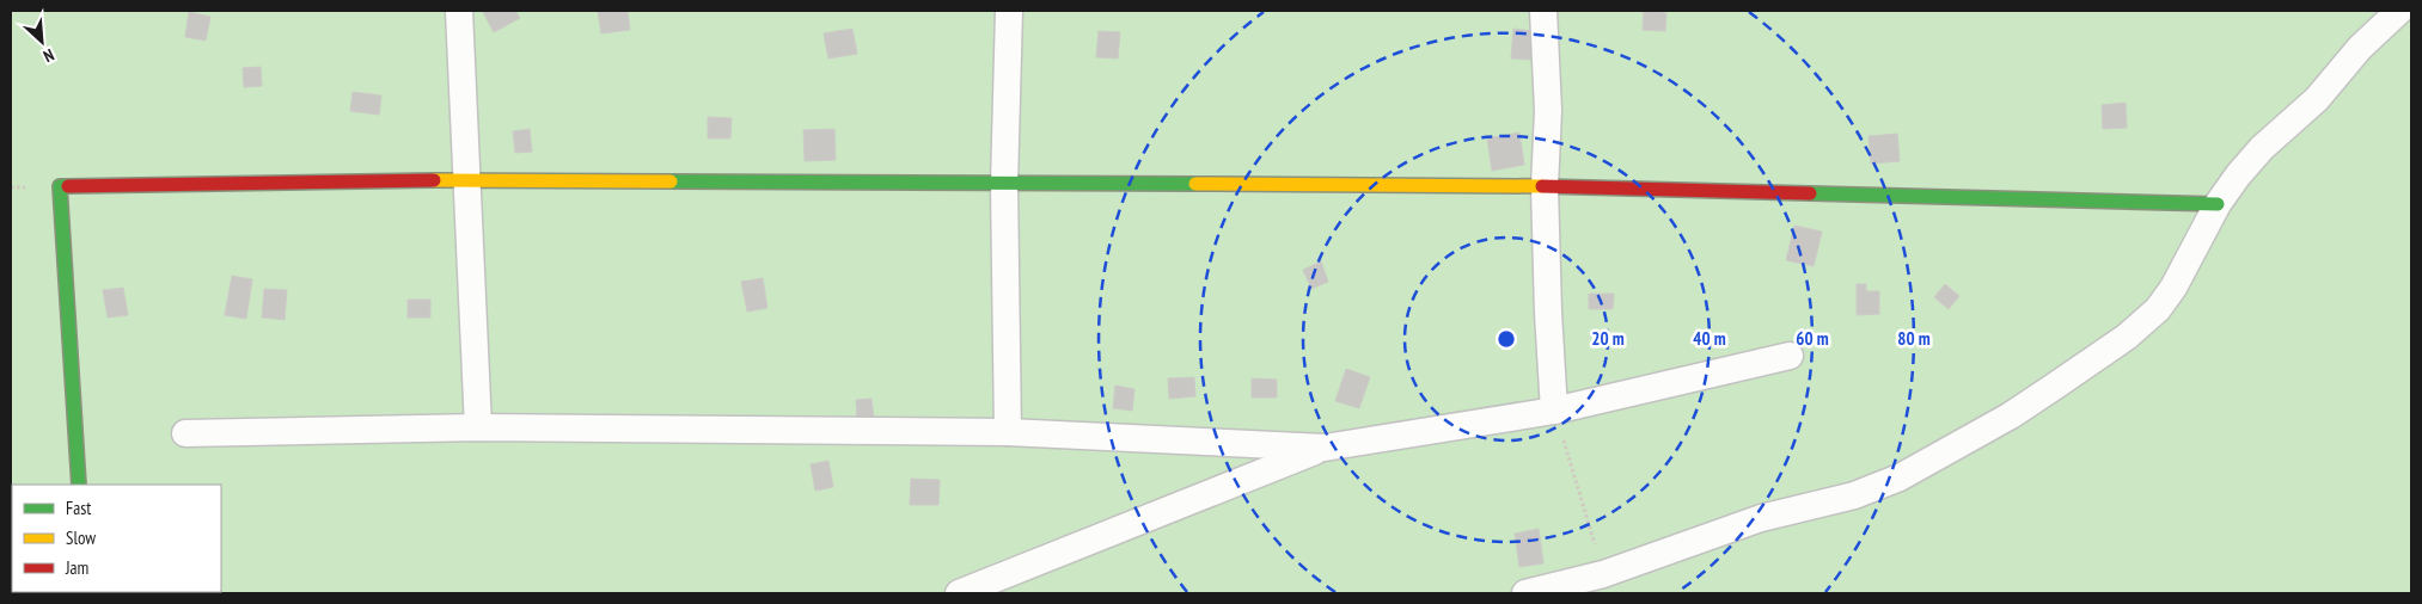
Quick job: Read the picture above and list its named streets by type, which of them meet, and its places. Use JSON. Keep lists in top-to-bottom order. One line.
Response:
{"legend":["Fast","Slow","Jam"],"north":"bottom right","rings":["20 m","40 m","60 m","80 m"]}
